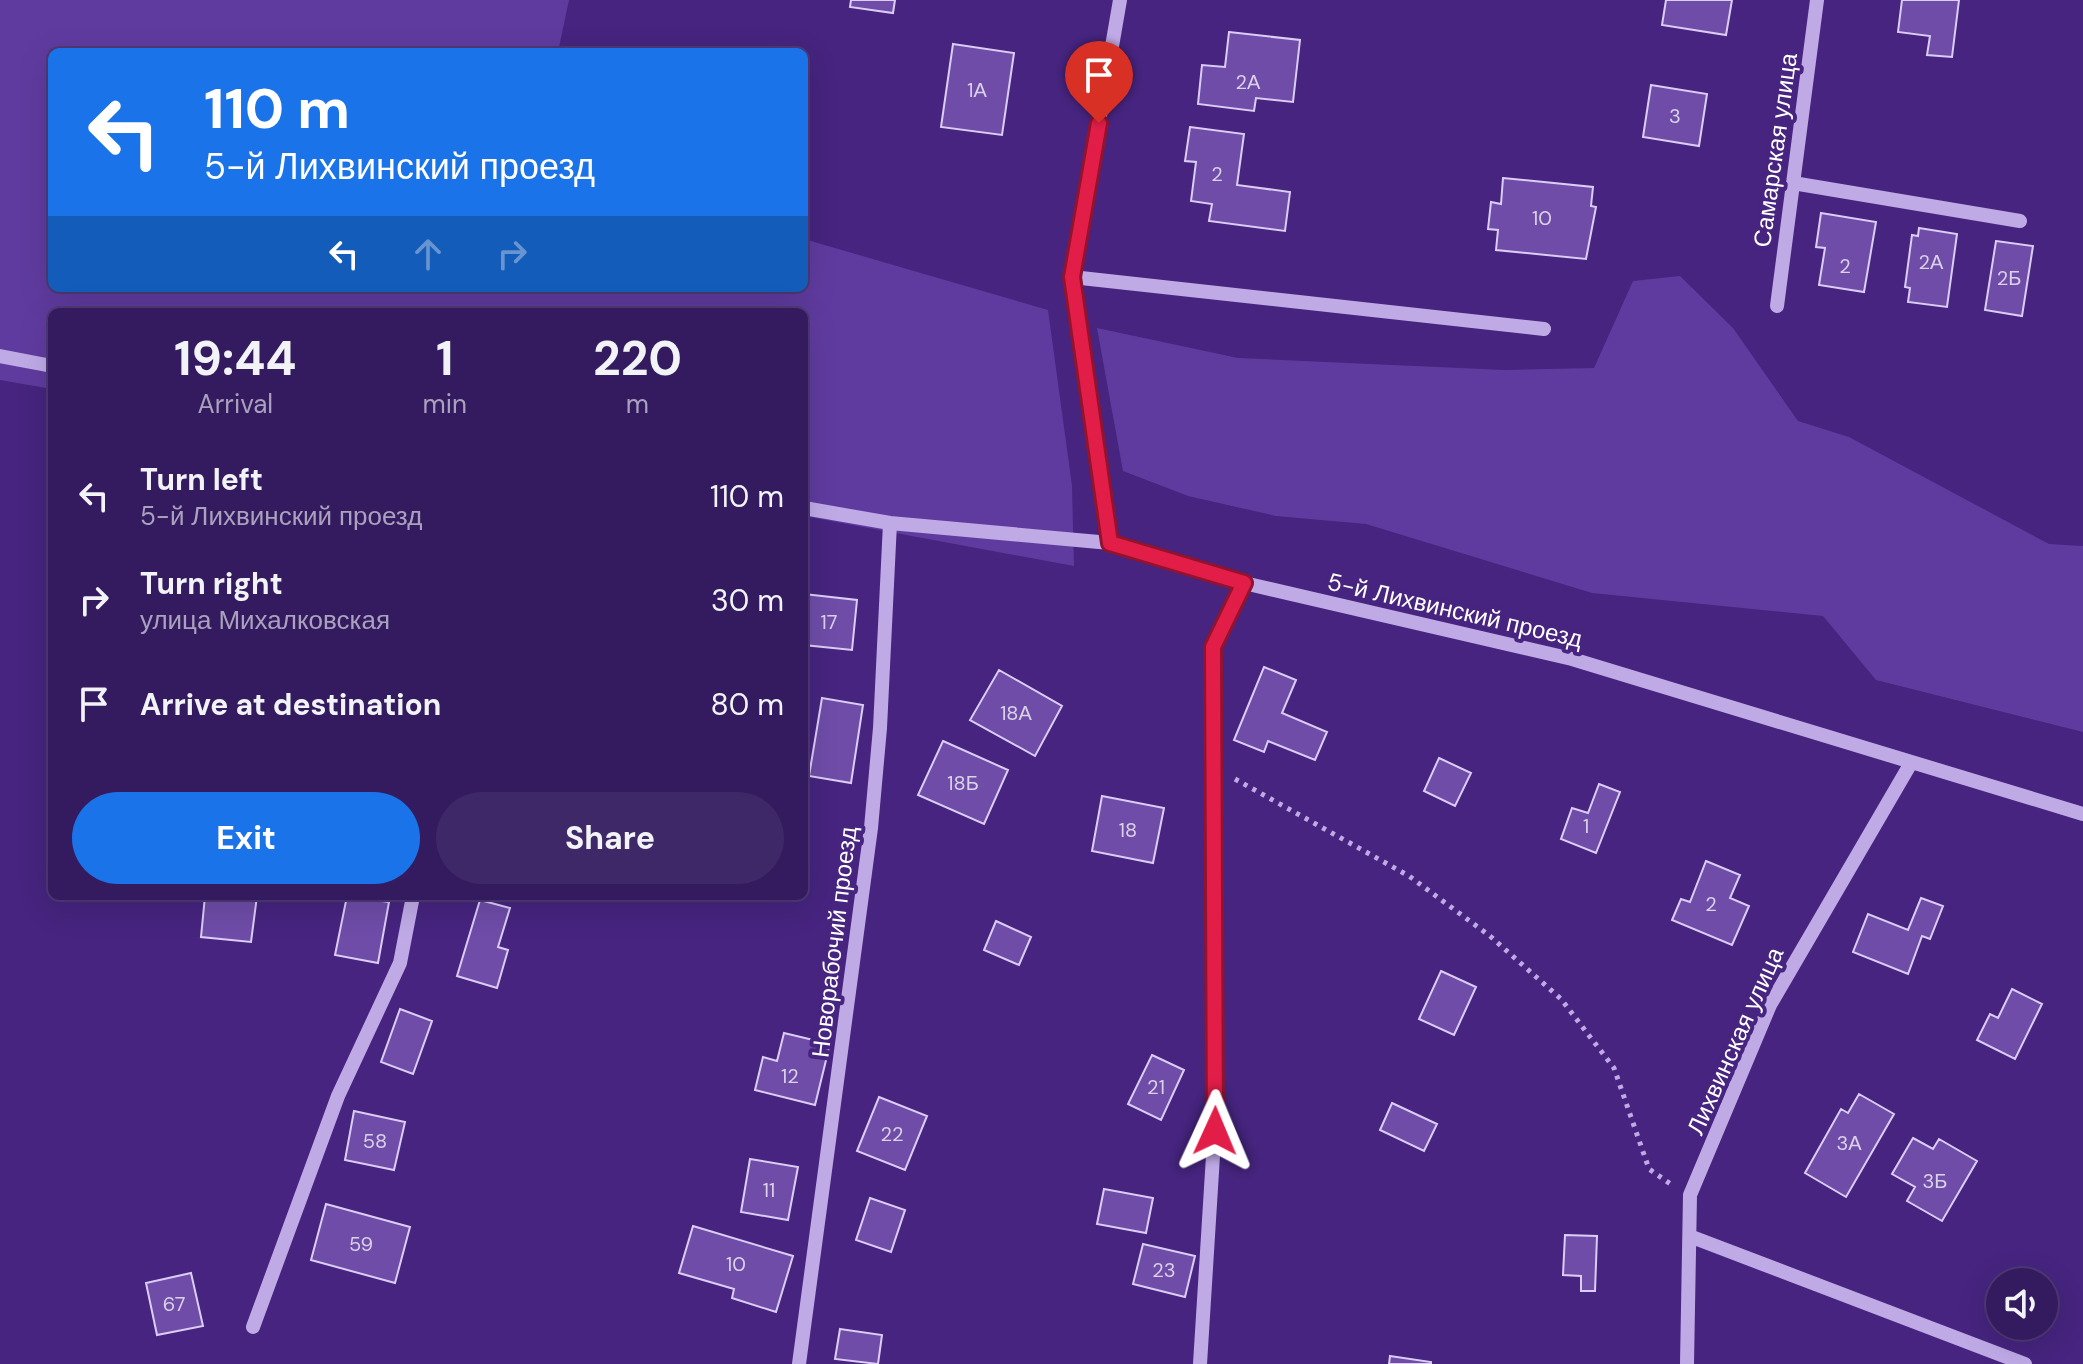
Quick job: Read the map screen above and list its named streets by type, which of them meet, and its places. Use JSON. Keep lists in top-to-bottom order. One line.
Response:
{"streets":{"street":["Самарская улица","5-й Лихвинский проезд","Новорабочий проезд","Лихвинская улица"]},"crossings":[["5-й Лихвинский проезд","Новорабочий проезд"],["5-й Лихвинский проезд","Лихвинская улица"]],"house_numbers":["2А","1А","3","2","10","2А","2","2Б","17","18А","18Б","1","18","2","12","21","22","58","3А","3Б","11","59","10","23","67"],"page":{"turn":["110 m","5-й Лихвинский проезд"],"eta":["19:44","Arrival","1","min","220","m"],"list":[{"name":"Turn left","note":"5-й Лихвинский проезд","value":"110 m"},{"name":"Turn right","note":"улица Михалковская","value":"30 m"},{"name":"Arrive at destination","value":"80 m"}],"buttons":["Exit","Share"]}}
